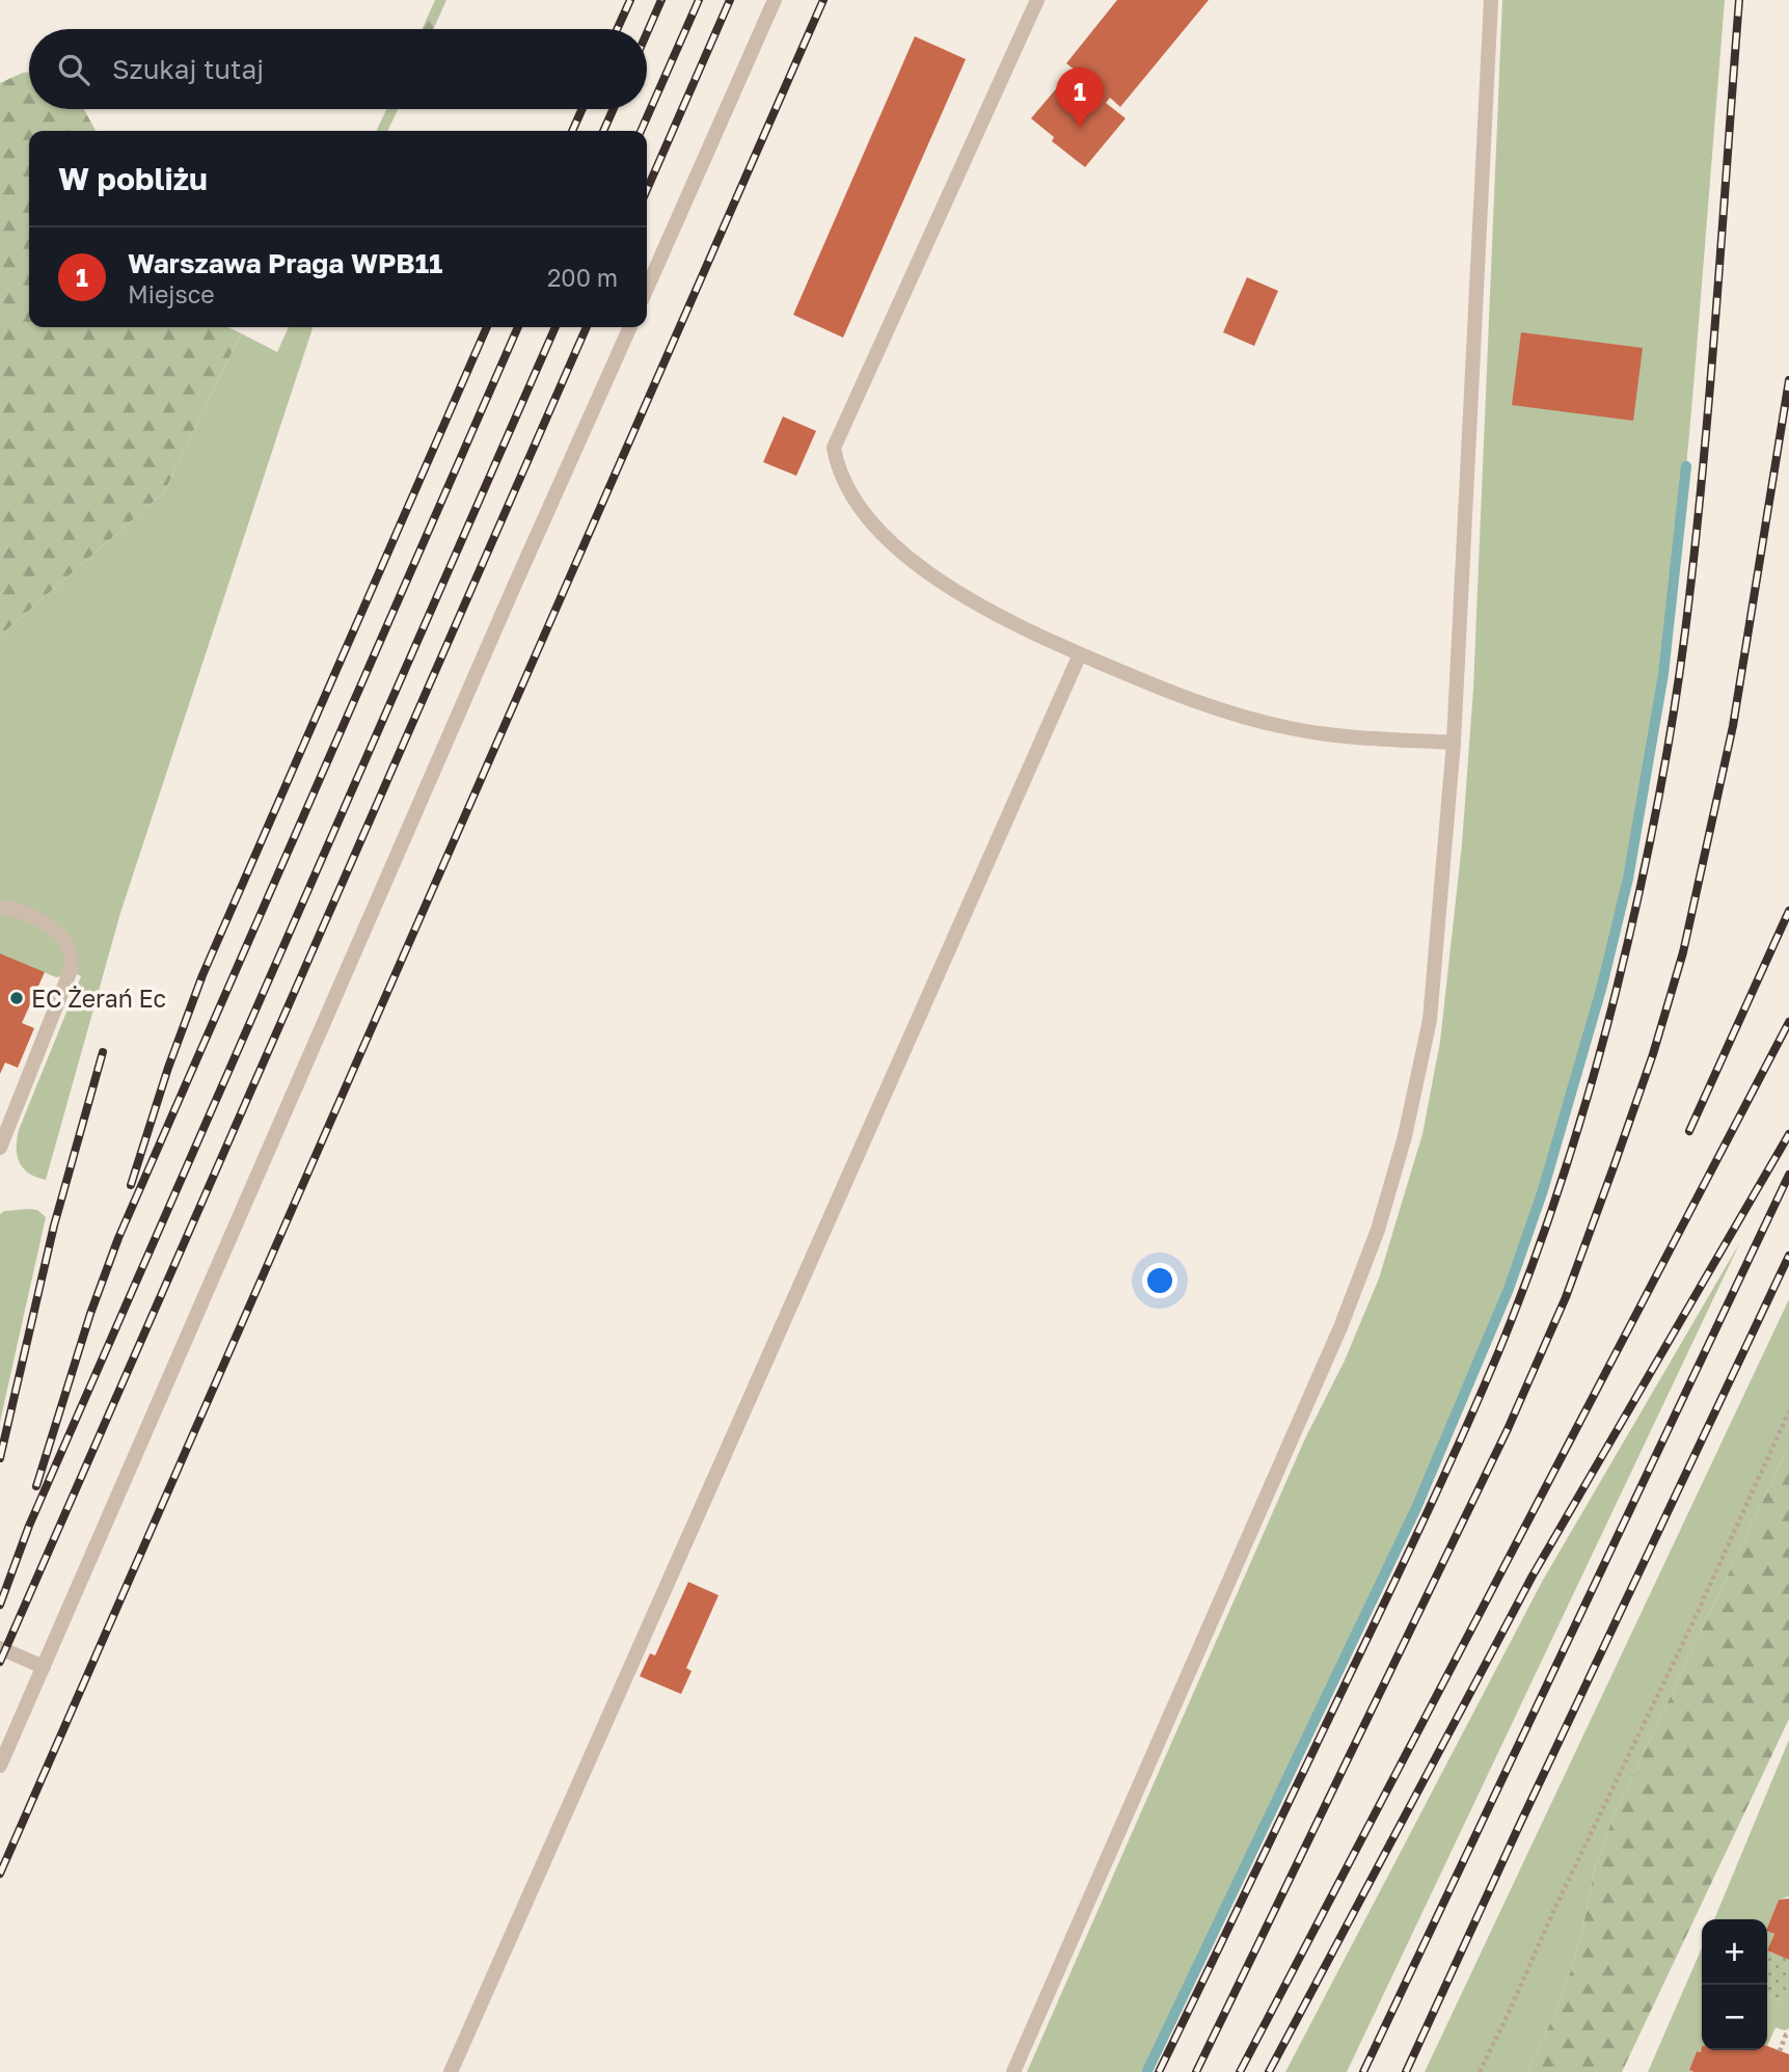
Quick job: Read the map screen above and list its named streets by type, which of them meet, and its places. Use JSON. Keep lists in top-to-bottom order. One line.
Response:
{"places":["EC Żerań Ec"],"page":{"search":"Szukaj tutaj","pins":"1","heading":"W pobliżu","list":[{"mark":"1","name":"Warszawa Praga WPB11","note":"Miejsce","value":"200 m"}],"map_buttons":["+","−"]}}
